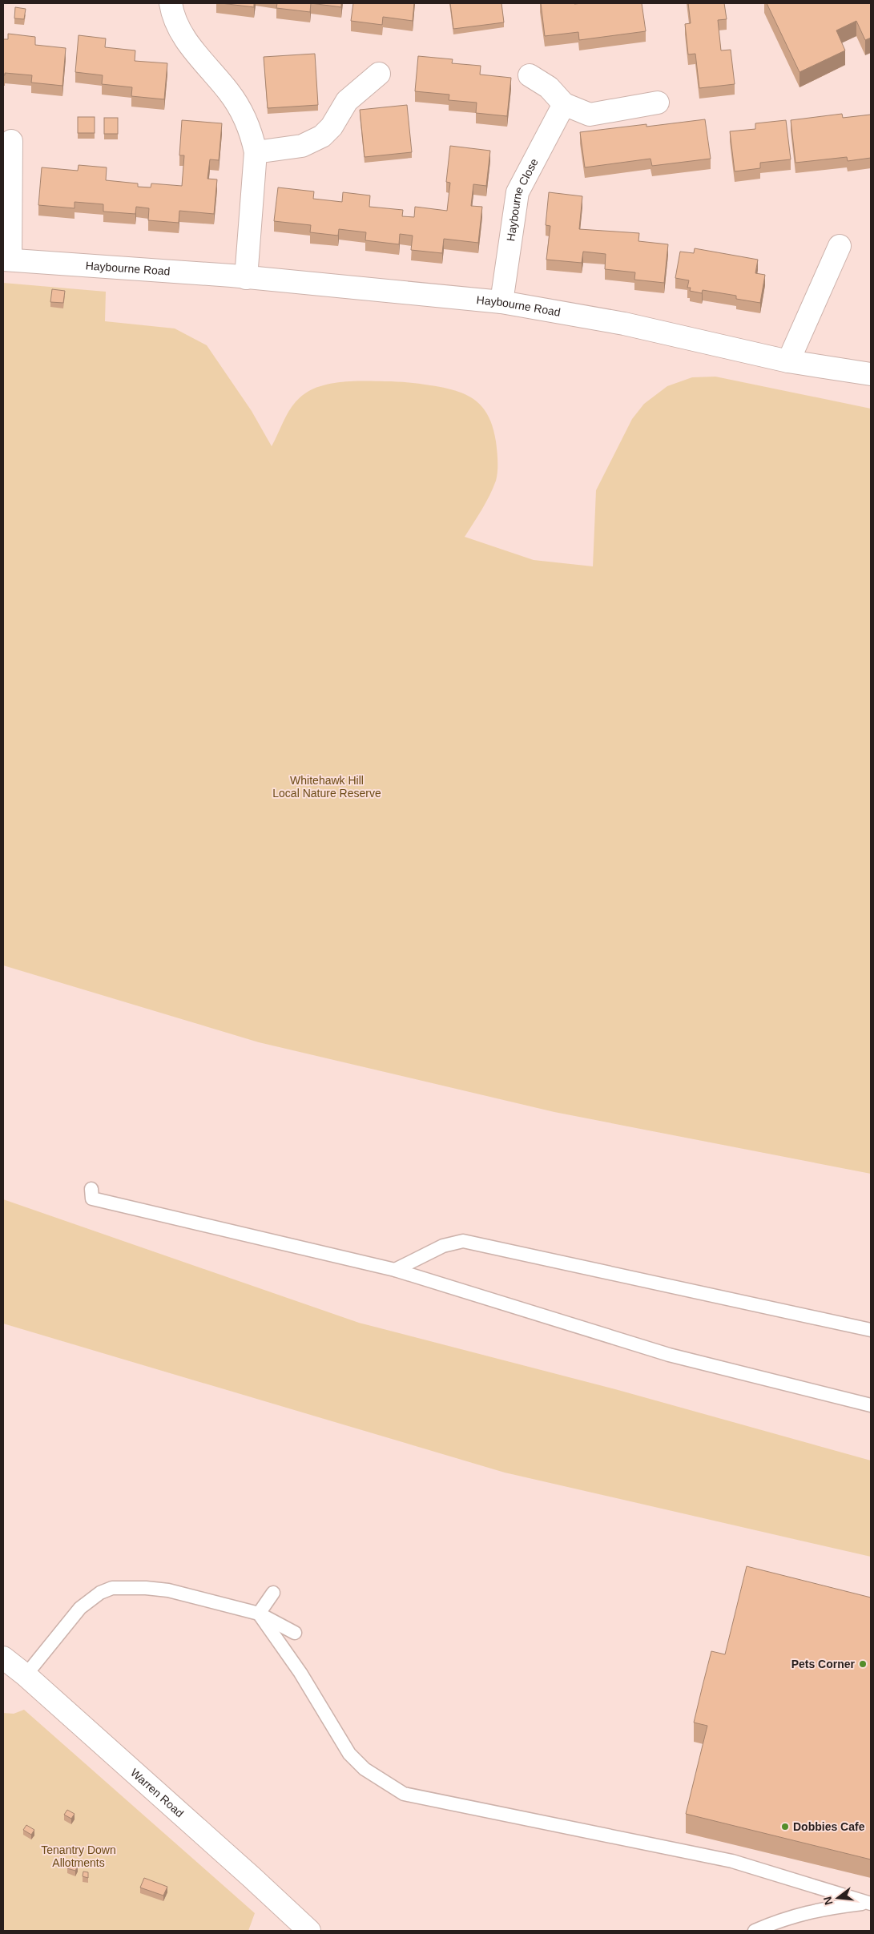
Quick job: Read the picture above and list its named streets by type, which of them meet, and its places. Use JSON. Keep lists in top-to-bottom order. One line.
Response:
{"streets":{"street":["Haybourne Close","Haybourne Road","Warren Road"]},"crossings":[["Haybourne Close","Haybourne Road"]],"parks":["Whitehawk Hill Local Nature Reserve","Tenantry Down Allotments"],"places":["Pets Corner","Dobbies Cafe"],"north":"left"}
